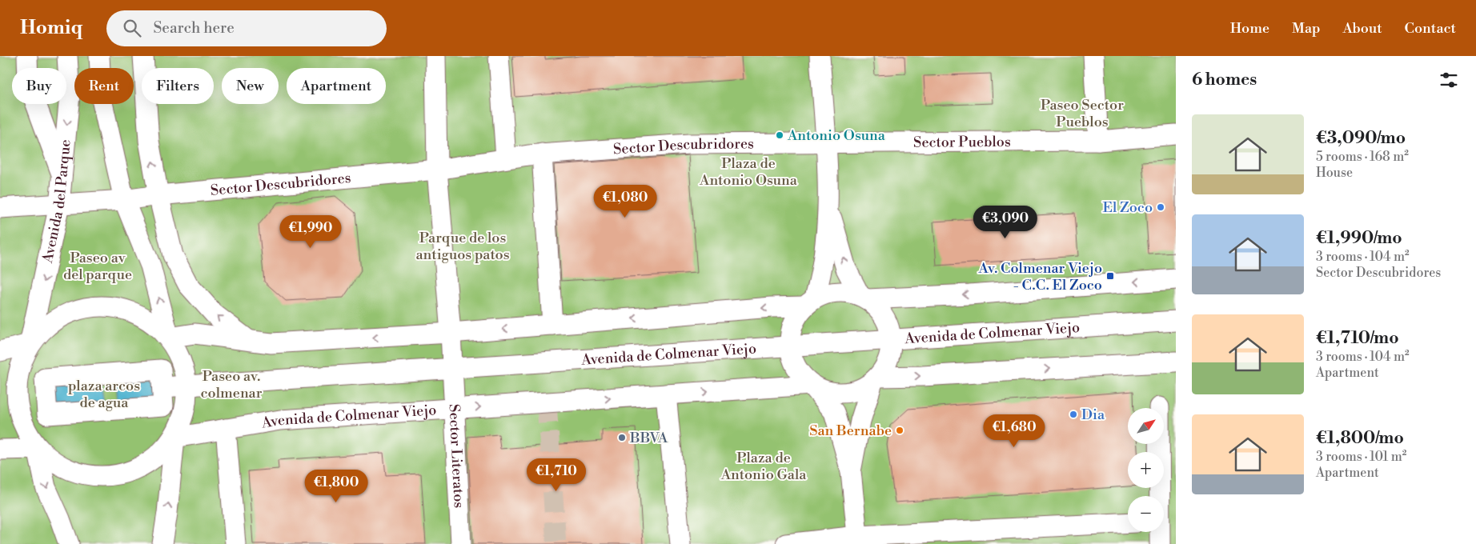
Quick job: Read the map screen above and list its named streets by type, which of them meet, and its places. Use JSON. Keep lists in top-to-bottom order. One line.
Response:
{"streets":{"street":["Sector Pueblos","Sector Descubridores","Avenida del Parque","Avenida de Colmenar Viejo","Sector Literatos"]},"crossings":[["Sector Pueblos","Sector Descubridores"],["Sector Descubridores","Avenida del Parque"],["Avenida de Colmenar Viejo","Sector Literatos"]],"parks":["Paseo Sector Pueblos","Plaza de Antonio Osuna","Parque de los antiguos patos","Paseo av del parque","Paseo av. colmenar","plaza arcos de agua","Plaza de Antonio Gala"],"places":{"other":["Antonio Osuna","El Zoco","Dia","San Bernabe","BBVA"],"transit":["Av. Colmenar Viejo - C.C. El Zoco"]},"north":"top right","page":{"header":"Homiq","search":"Search here","nav":["Home","Map","About","Contact"],"heading":"6 homes","chip":["Buy","Rent","Filters","New","Apartment"],"list":[{"name":"€3,090/mo","note":"5 rooms · 168 m² · House"},{"name":"€1,990/mo","note":"3 rooms · 104 m² · Sector Descubridores"},{"name":"€1,710/mo","note":"3 rooms · 104 m² · Apartment"},{"name":"€1,800/mo","note":"3 rooms · 101 m² · Apartment"}],"price":["€1,080","€3,090","€1,990","€1,680","€1,710","€1,800"],"map_buttons":["+","−"]}}
